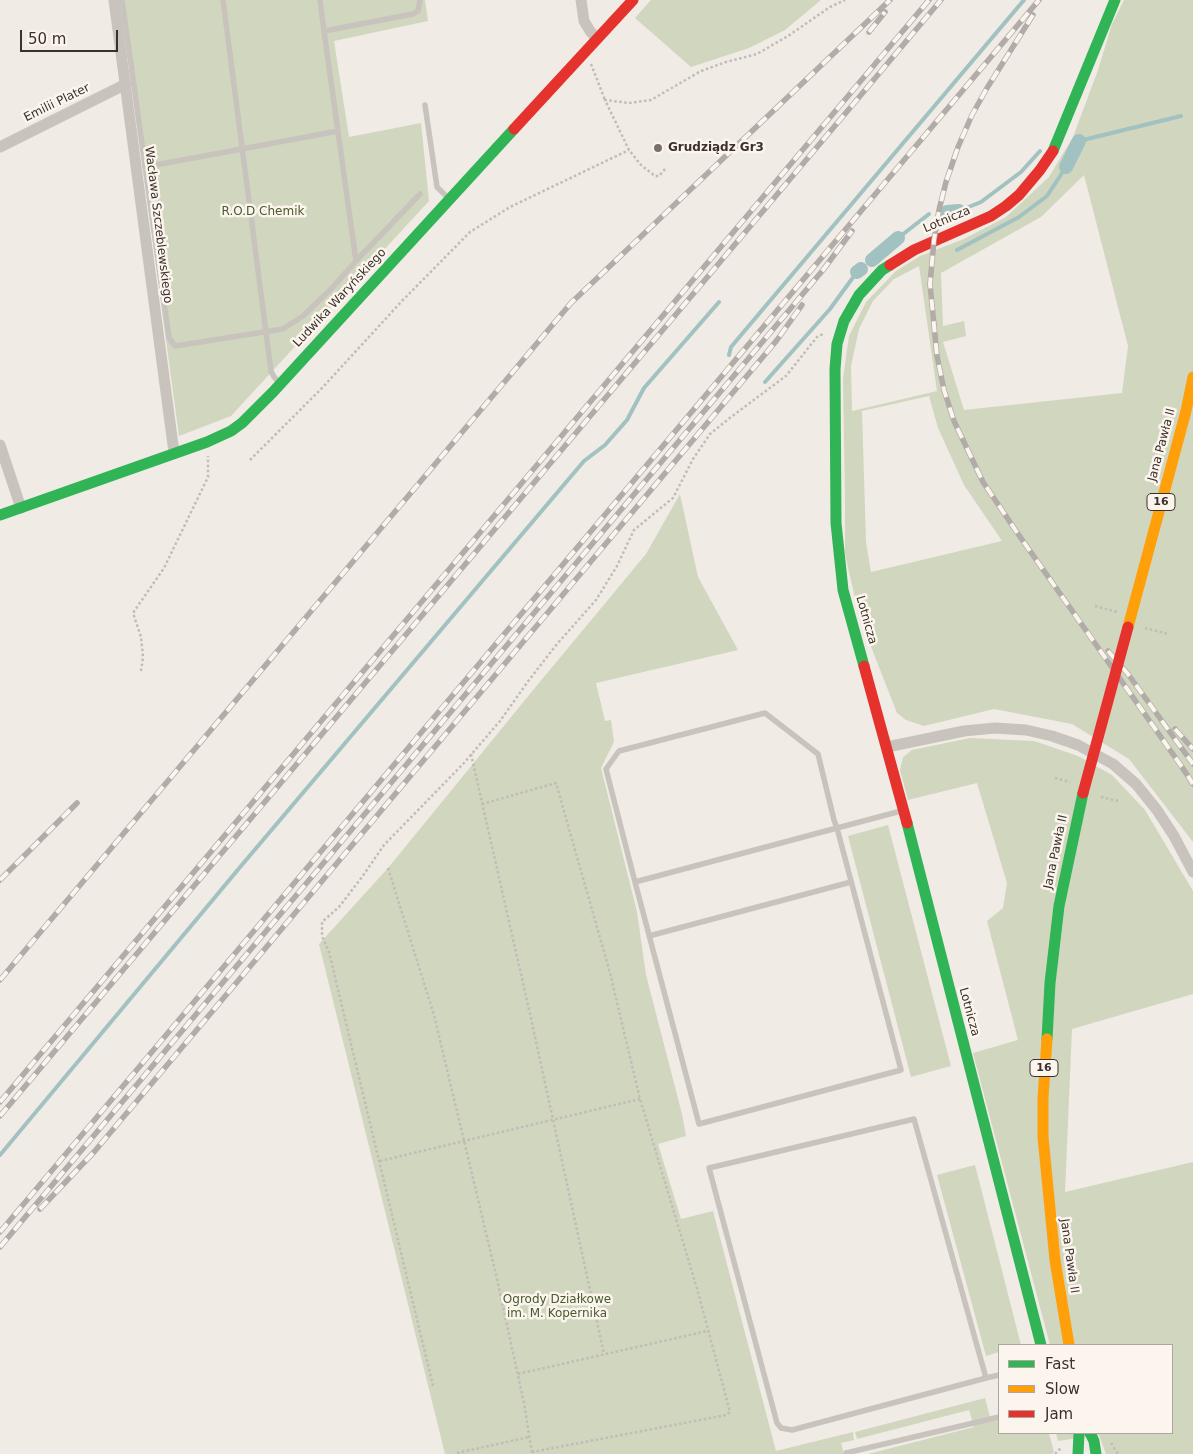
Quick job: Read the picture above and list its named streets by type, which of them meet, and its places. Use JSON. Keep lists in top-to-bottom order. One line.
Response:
{"streets":{"street":["Emilii Plater","Lotnicza","Wacława Szczeblewskiego","Ludwika Waryńskiego","Jana Pawła II","16"]},"crossings":[["Emilii Plater","Wacława Szczeblewskiego"],["Wacława Szczeblewskiego","Ludwika Waryńskiego"]],"parks":["R.O.D Chemik","Ogrody Działkowe im. M. Kopernika"],"places":["Grudziądz Gr3"],"legend":["Fast","Slow","Jam"],"scale_bar":"50 m"}
